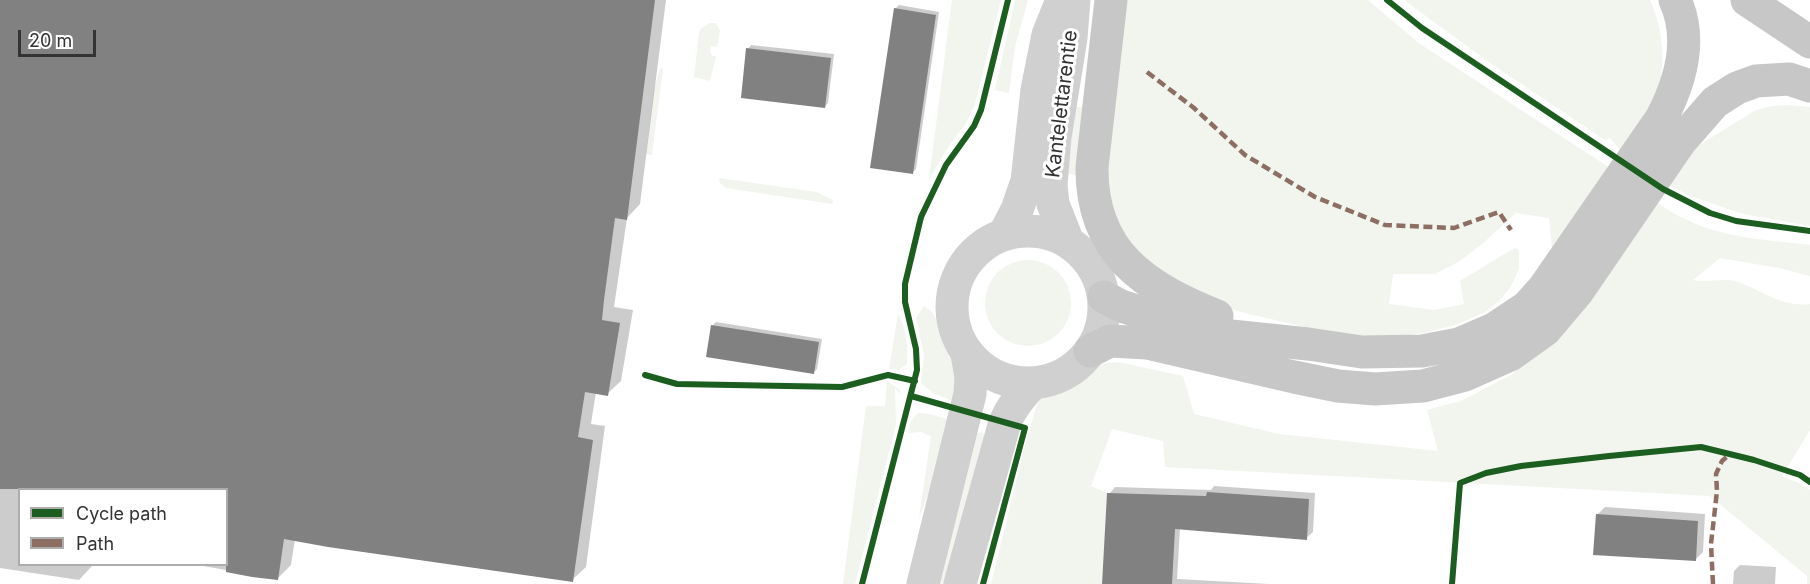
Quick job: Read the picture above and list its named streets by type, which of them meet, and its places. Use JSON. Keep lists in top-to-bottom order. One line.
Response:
{"streets":{"main road":["Kantelettarentie"]},"legend":["Cycle path","Path"],"scale_bar":"20 m"}
